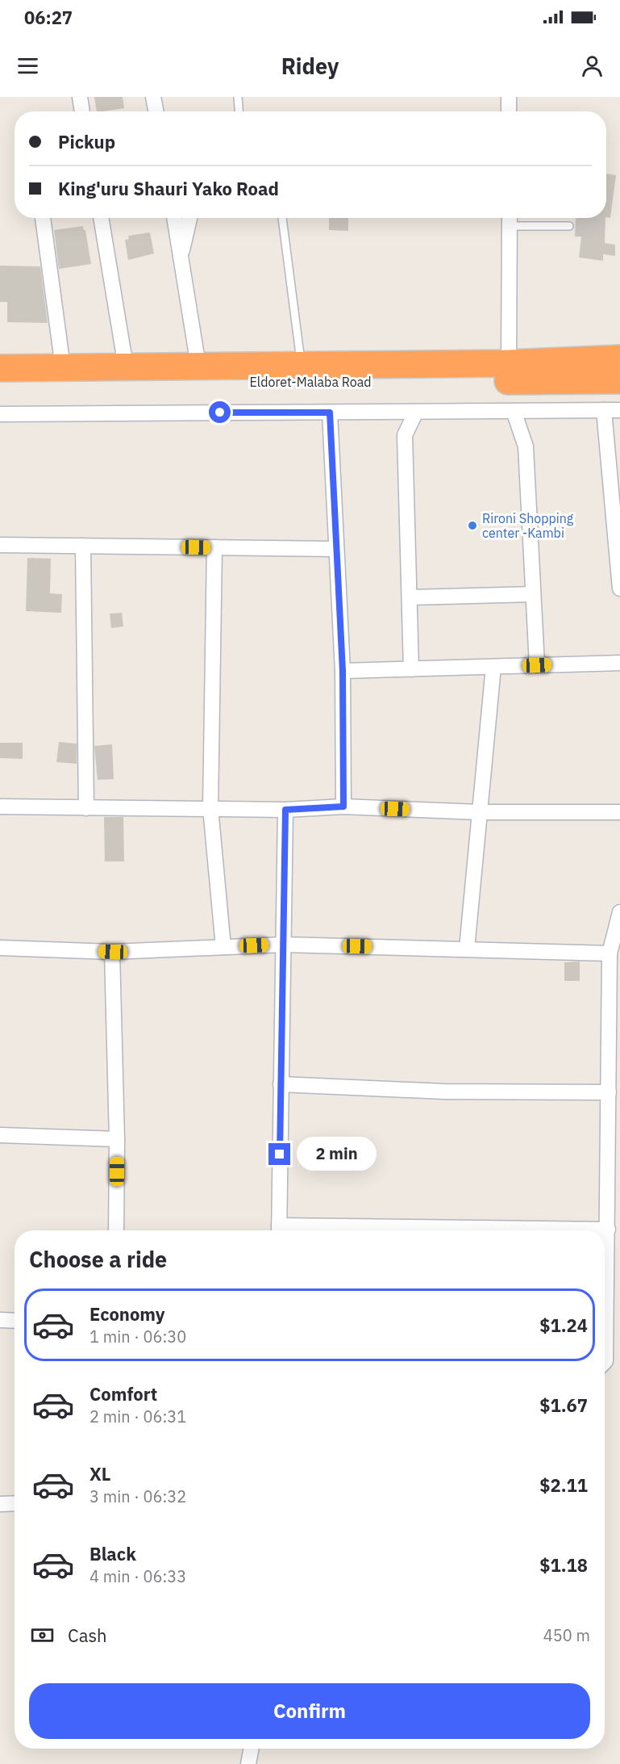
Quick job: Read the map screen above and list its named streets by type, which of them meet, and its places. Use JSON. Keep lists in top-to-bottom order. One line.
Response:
{"streets":{"highway":["Eldoret-Malaba Road"]},"places":["Rironi Shopping center -Kambi"],"page":{"status":"06:27","header":"Ridey","banner":["Pickup","King'uru Shauri Yako Road"],"bubble":"2 min","heading":"Choose a ride","list":[{"name":"Economy","note":"1 min · 06:30","value":"$1.24"},{"name":"Comfort","note":"2 min · 06:31","value":"$1.67"},{"name":"XL","note":"3 min · 06:32","value":"$2.11"},{"name":"Black","note":"4 min · 06:33","value":"$1.18"}],"pay":["Cash","450 m"],"buttons":"Confirm"}}
